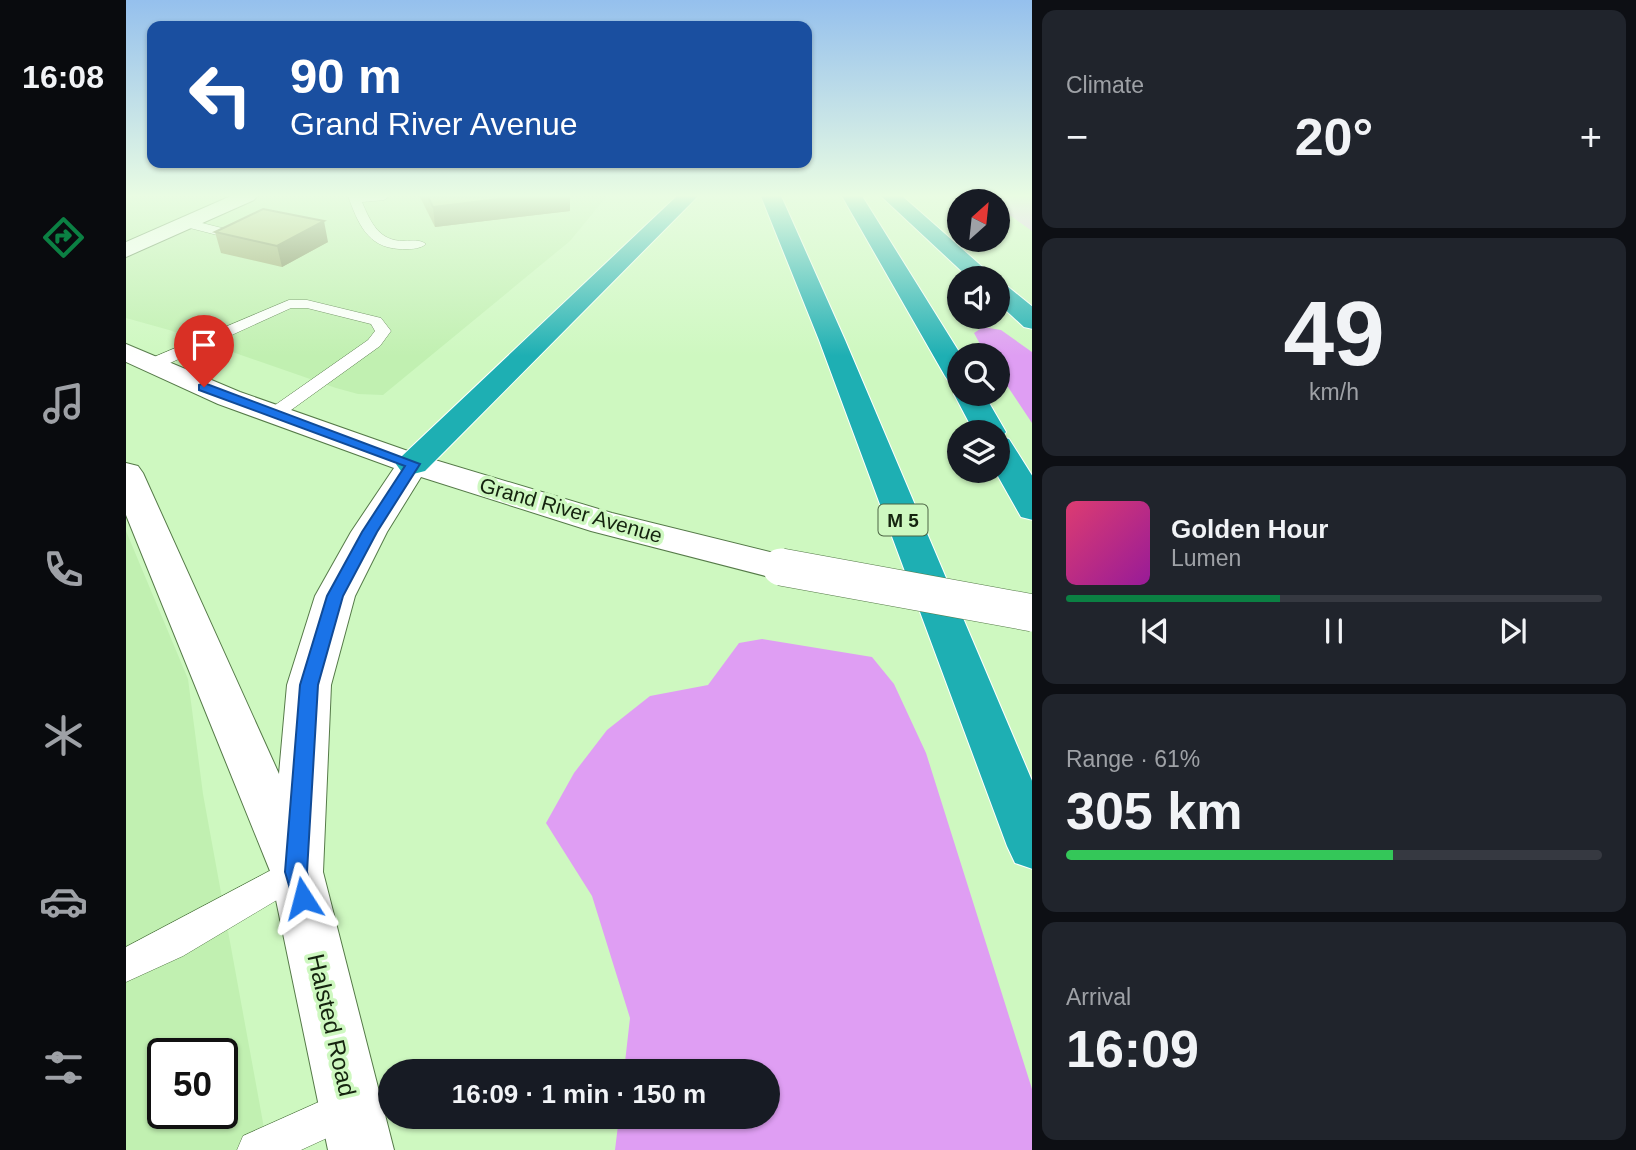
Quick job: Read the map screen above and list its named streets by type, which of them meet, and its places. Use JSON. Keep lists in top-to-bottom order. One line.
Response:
{"streets":{"highway":["M 5"],"main road":["Grand River Avenue","Halsted Road"]},"crossings":[["Grand River Avenue","Halsted Road"]],"north":"top right","page":{"tabs":"16:08","tile":["Climate",["49","km/h"],["Range · 61%","305 km"],["Arrival","16:09"]],"turn":["90 m","Grand River Avenue"],"heat":["−","20°","+"],"song":["Golden Hour","Lumen"],"limit":"50","trip":"16:09 · 1 min · 150 m"}}
